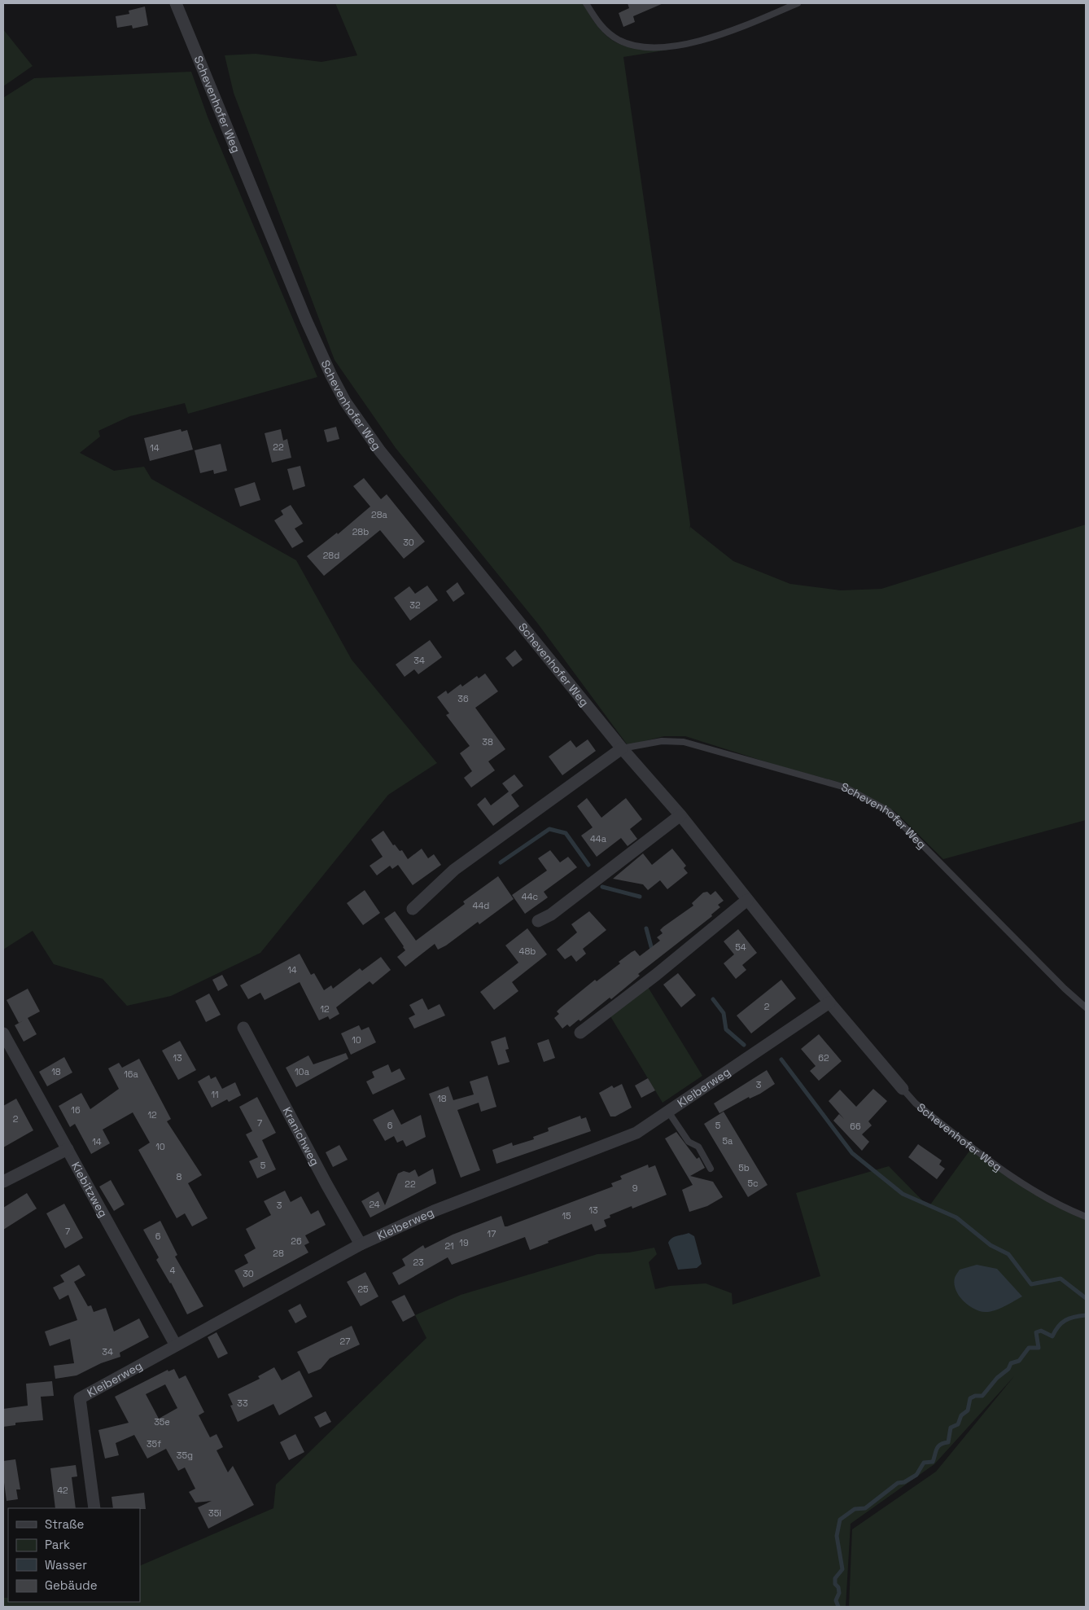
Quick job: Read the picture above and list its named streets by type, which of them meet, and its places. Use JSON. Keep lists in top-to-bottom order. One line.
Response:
{"streets":{"street":["Schevenhofer Weg","Kleiberweg","Kranichweg","Kiebitzweg"]},"crossings":[["Schevenhofer Weg","Kleiberweg"],["Kleiberweg","Kranichweg"],["Kleiberweg","Kiebitzweg"]],"house_numbers":["22","14","28a","28b","30","28d","32","34","36","38","44a","44c","44d","54","48b","14","2","12","10","13","62","18","10a","16a","3","11","18","16","12","2","7","6","5","66","5a","14","10","5","5b","8","5c","22","9","24","3","13","15","7","17","6","26","19","21","28","23","4","30","25","27","34","33","35e","35f","35g","42","35i"],"legend":["Straße","Park","Wasser","Gebäude"]}
